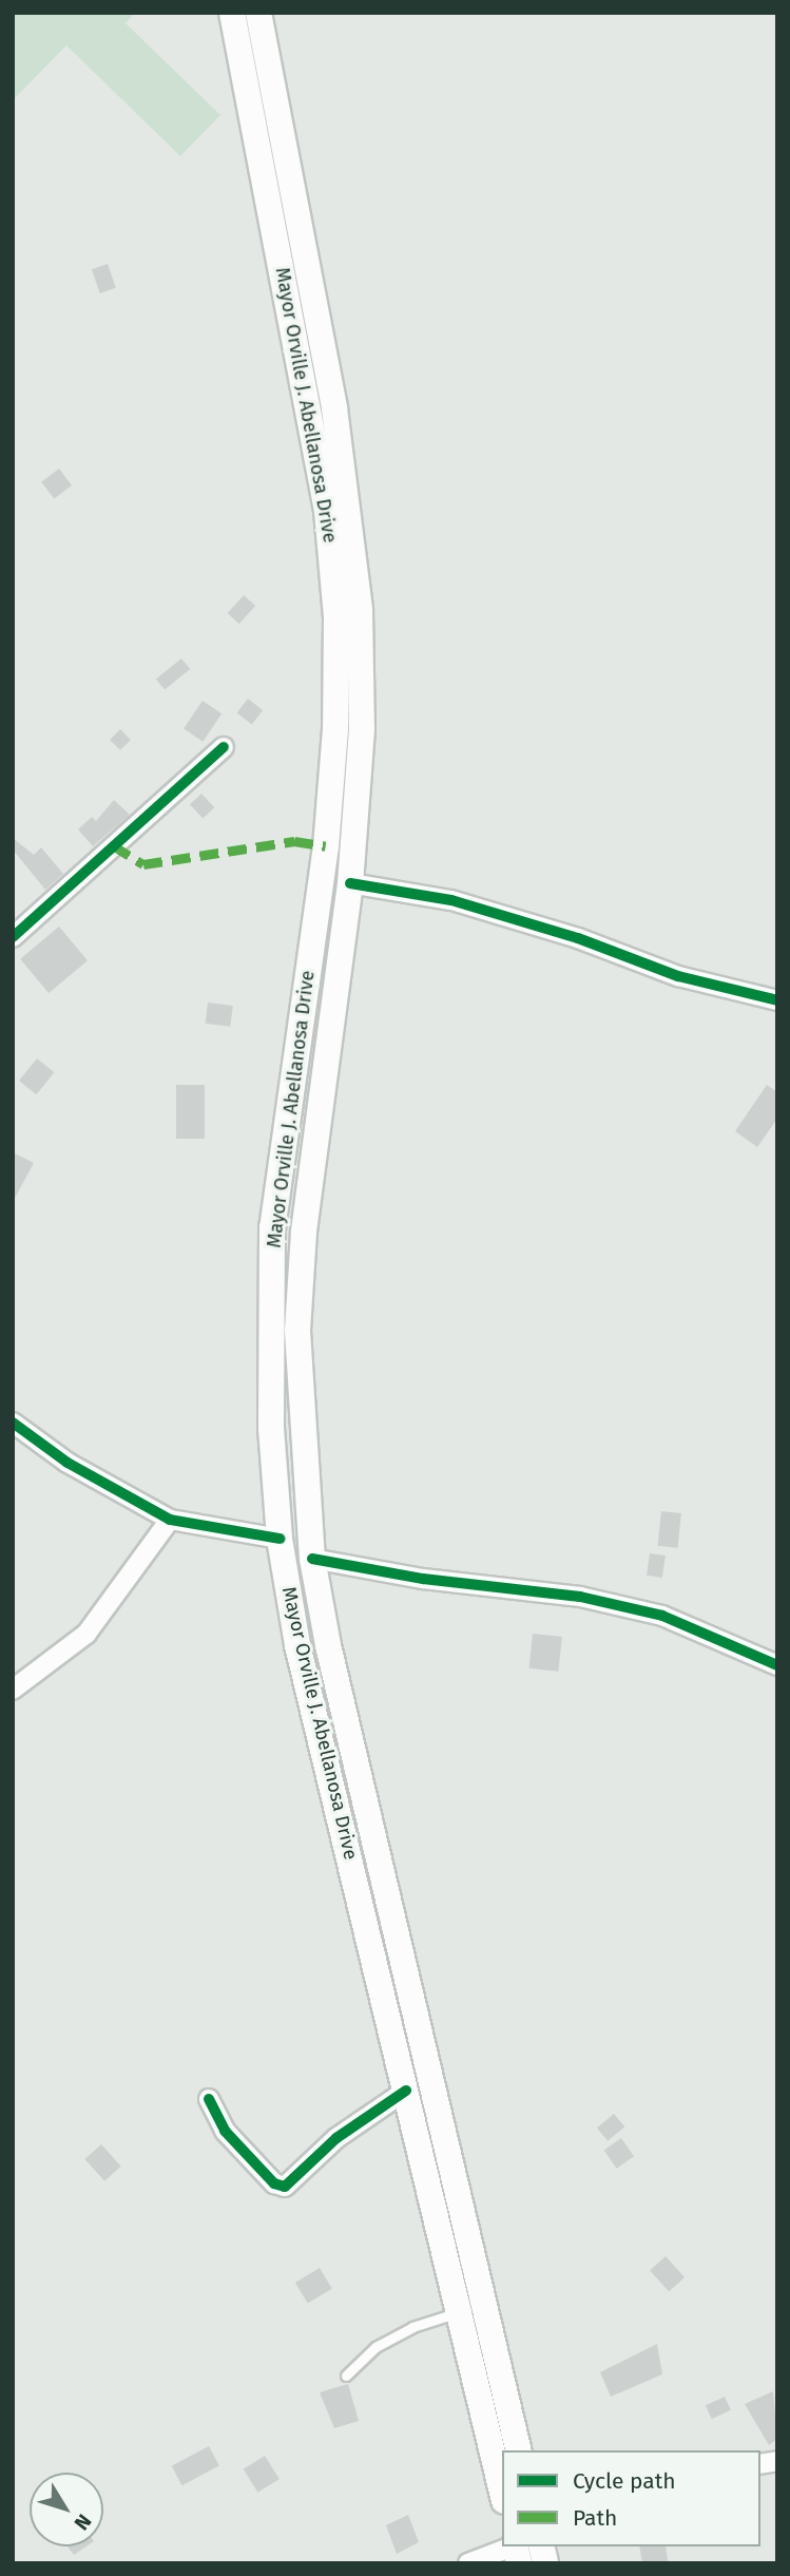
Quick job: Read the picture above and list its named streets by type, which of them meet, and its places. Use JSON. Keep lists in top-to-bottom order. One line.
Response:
{"streets":{"main road":["Mayor Orville J. Abellanosa Drive"]},"legend":["Cycle path","Path"],"north":"bottom right"}
